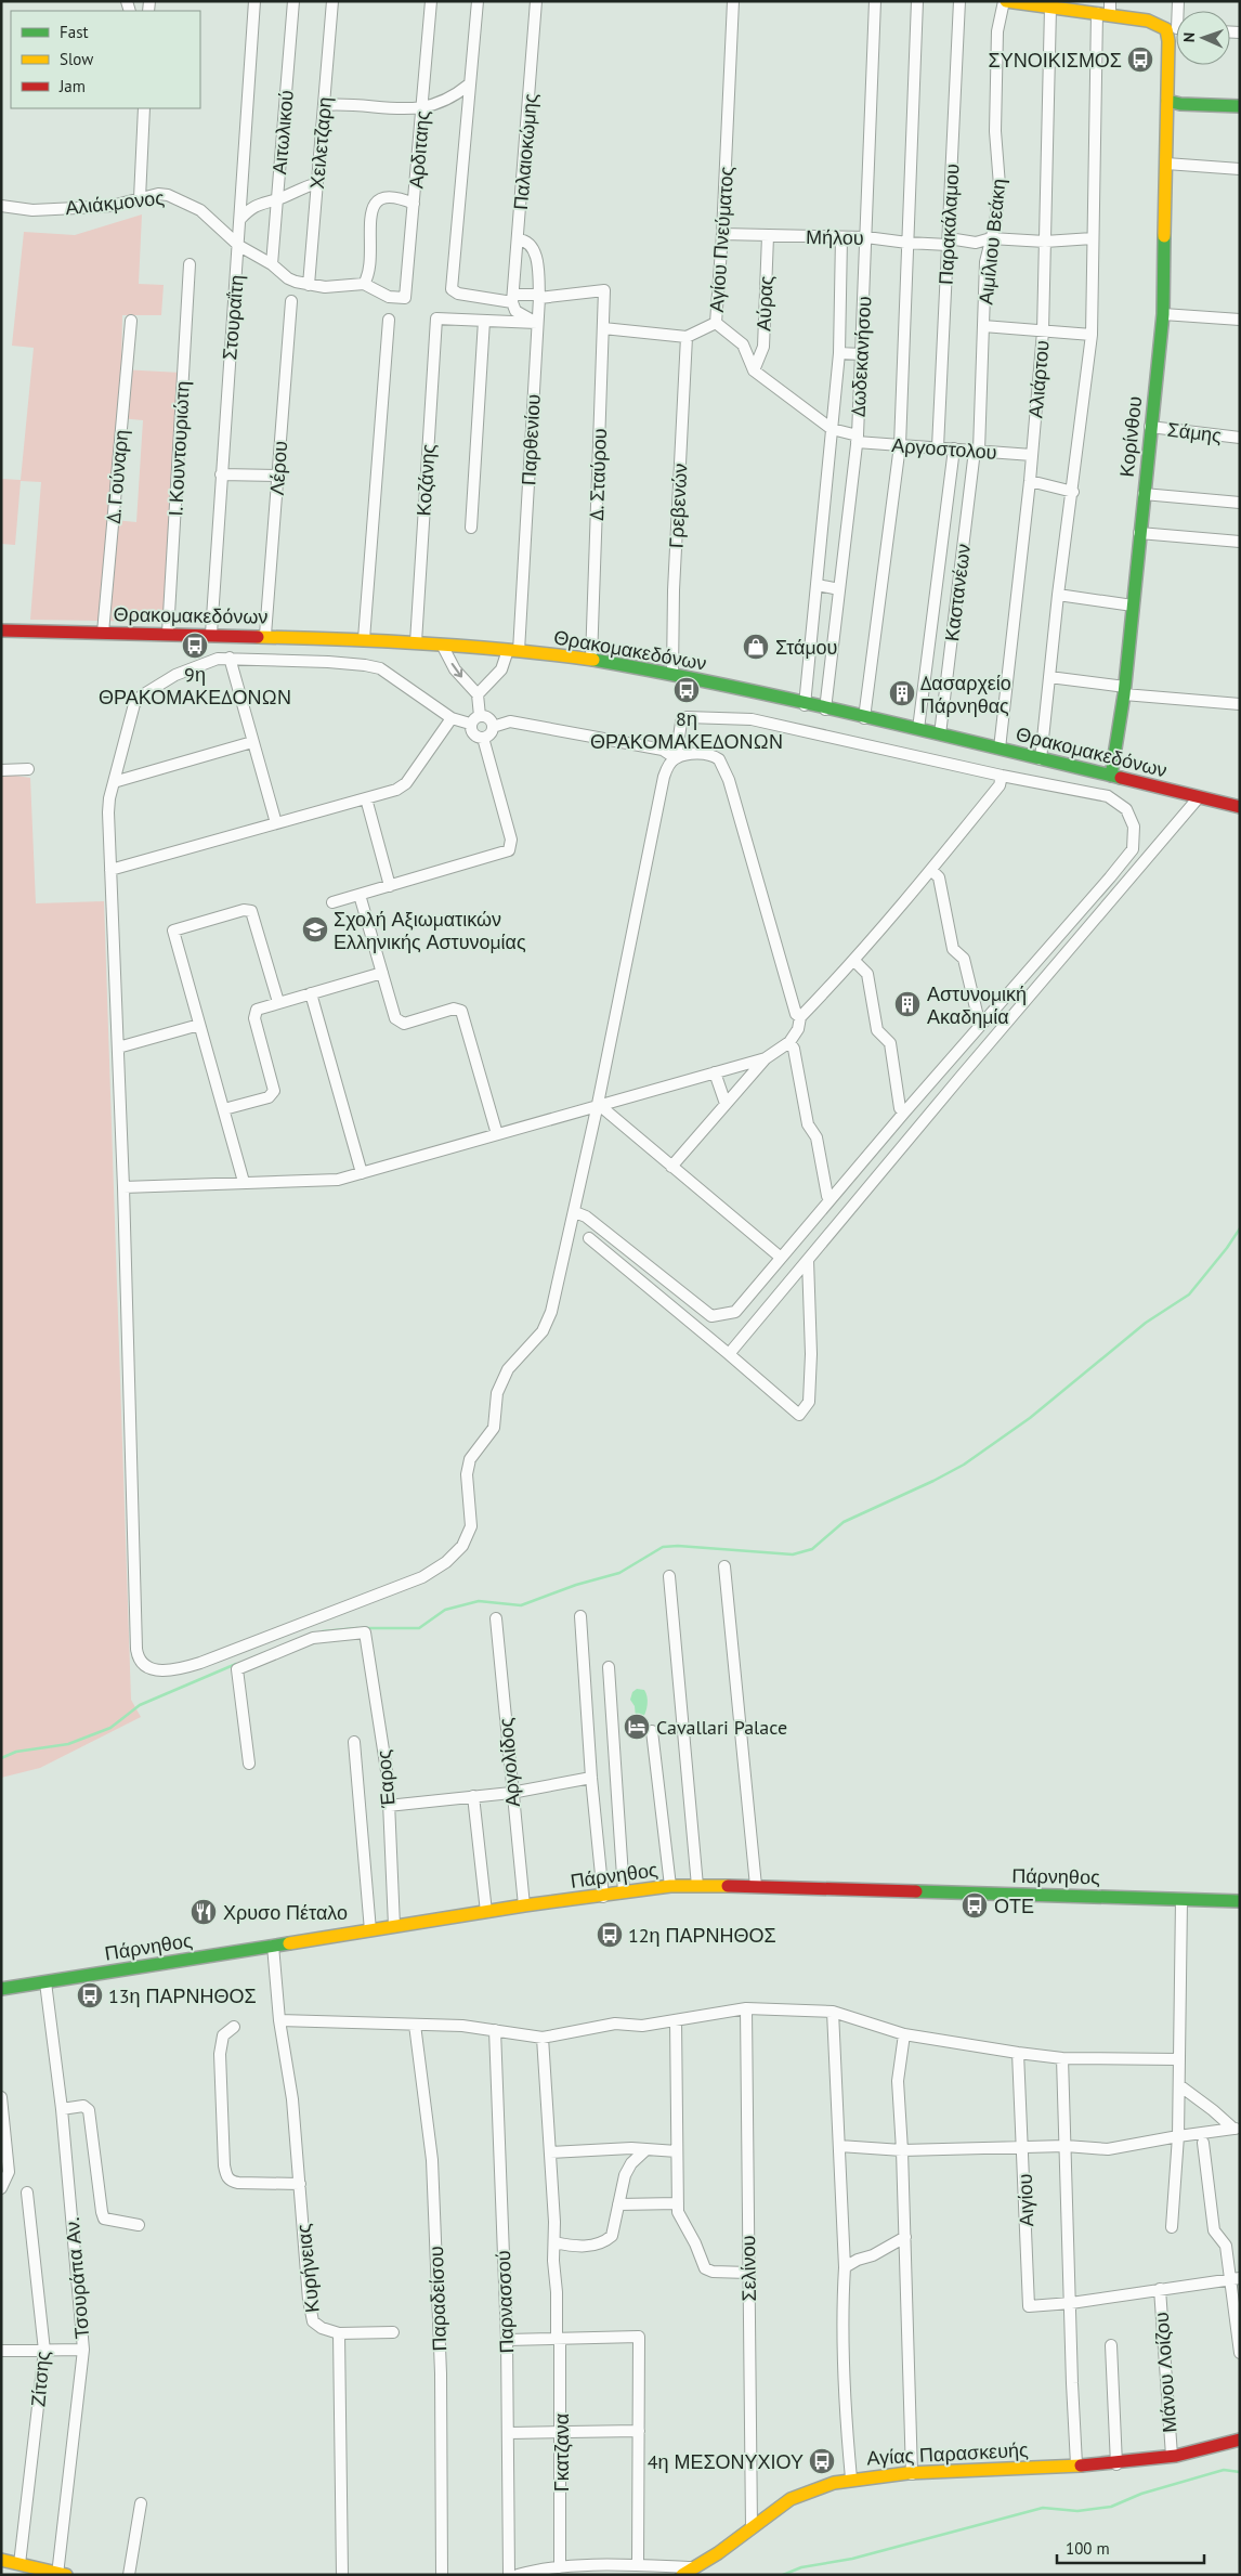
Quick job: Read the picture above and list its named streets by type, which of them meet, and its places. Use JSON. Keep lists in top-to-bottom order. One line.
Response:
{"streets":{"main road":["Κορίνθου","Θρακομακεδόνων","Πάρνηθος","Αγίας Παρασκευής"],"street":["Αιτωλικού","Χειλετζαρη","Αρδιταης","Παλαιοκώμης","Αλιάκμονος","Παρακάλαμου","Μήλου","Αγίου Πνεύματος","Αιμίλιου Βεάκη","Αύρας","Στουραΐτη","Δωδεκανήσου","Αλιάρτου","Σάμης","Παρθενίου","Ι. Κουντουριώτη","Αργοστολου","Λέρου","Δ. Σταύρου","Δ. Γούναρη","Κοζάνης","Γρεβενών","Καστανέων","Αργολίδος","Έαρος","Αιγίου","Κυρήνειας","Σελίνου","Τσουράπα Αν.","Παραδείσου","Παρνασσού","Μάνου Λοίζου","Ζίτσης","Γκατζανα"]},"crossings":[["Αιτωλικού","Αλιάκμονος"],["Χειλετζαρη","Αλιάκμονος"],["Παλαιοκώμης","Παρθενίου"],["Αλιάκμονος","Στουραΐτη"],["Παρακάλαμου","Μήλου"],["Παρακάλαμου","Αργοστολου"],["Μήλου","Αγίου Πνεύματος"],["Μήλου","Αιμίλιου Βεάκη"],["Μήλου","Αύρας"],["Μήλου","Δωδεκανήσου"],["Μήλου","Αλιάρτου"],["Αγίου Πνεύματος","Αύρας"],["Αιμίλιου Βεάκη","Αργοστολου"],["Αιμίλιου Βεάκη","Καστανέων"],["Στουραΐτη","Θρακομακεδόνων"],["Δωδεκανήσου","Αργοστολου"],["Δωδεκανήσου","Θρακομακεδόνων"],["Αλιάρτου","Αργοστολου"],["Αλιάρτου","Θρακομακεδόνων"],["Σάμης","Κορίνθου"],["Κορίνθου","Θρακομακεδόνων"],["Παρθενίου","Δ. Σταύρου"],["Παρθενίου","Θρακομακεδόνων"],["Ι. Κουντουριώτη","Θρακομακεδόνων"],["Αργοστολου","Καστανέων"],["Λέρου","Θρακομακεδόνων"],["Δ. Σταύρου","Θρακομακεδόνων"],["Δ. Γούναρη","Θρακομακεδόνων"],["Κοζάνης","Θρακομακεδόνων"],["Γρεβενών","Θρακομακεδόνων"],["Καστανέων","Θρακομακεδόνων"],["Αργολίδος","Πάρνηθος"],["Έαρος","Πάρνηθος"],["Πάρνηθος","Κυρήνειας"],["Πάρνηθος","Τσουράπα Αν."],["Σελίνου","Αγίας Παρασκευής"],["Μάνου Λοίζου","Αγίας Παρασκευής"]],"places":{"bus stop":["ΣΥΝΟΙΚΙΣΜΟΣ","9η ΘΡΑΚΟΜΑΚΕΔΟΝΩΝ","8η ΘΡΑΚΟΜΑΚΕΔΟΝΩΝ","ΟΤΕ","12η ΠΑΡΝΗΘΟΣ","13η ΠΑΡΝΗΘΟΣ","4η ΜΕΣΟΝΥΧΙΟΥ"],"shop":["Στάμου"],"building":["Δασαρχείο Πάρνηθας","Αστυνομική Ακαδημία"],"school or university":["Σχολή Αξιωματικών Ελληνικής Αστυνομίας"],"hotel":["Cavallari Palace"],"restaurant":["Χρυσο Πέταλο"]},"legend":["Fast","Slow","Jam"],"scale_bar":"100 m","north":"left"}
